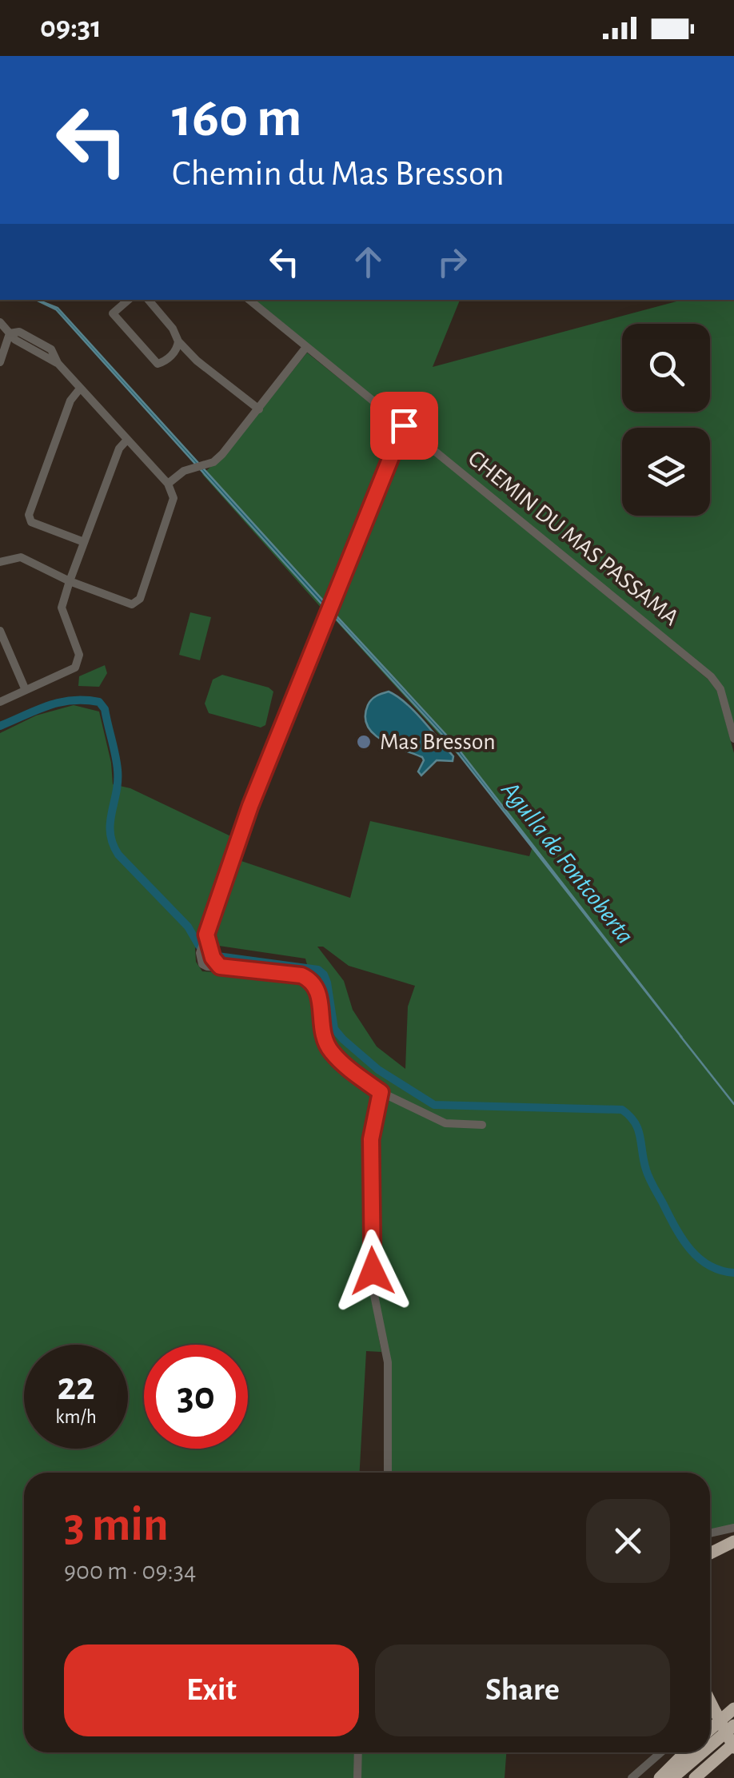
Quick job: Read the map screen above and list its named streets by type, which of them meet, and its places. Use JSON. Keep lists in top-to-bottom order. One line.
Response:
{"streets":{"street":["CHEMIN DU MAS PASSAMA"]},"water":["Agulla de Fontcoberta"],"places":["Mas Bresson"],"page":{"status":"09:31","turn":["160 m","Chemin du Mas Bresson"],"speed":"22 km/h","limit":"30","heading":["3 min","900 m · 09:34"],"buttons":["Exit","Share"]}}
